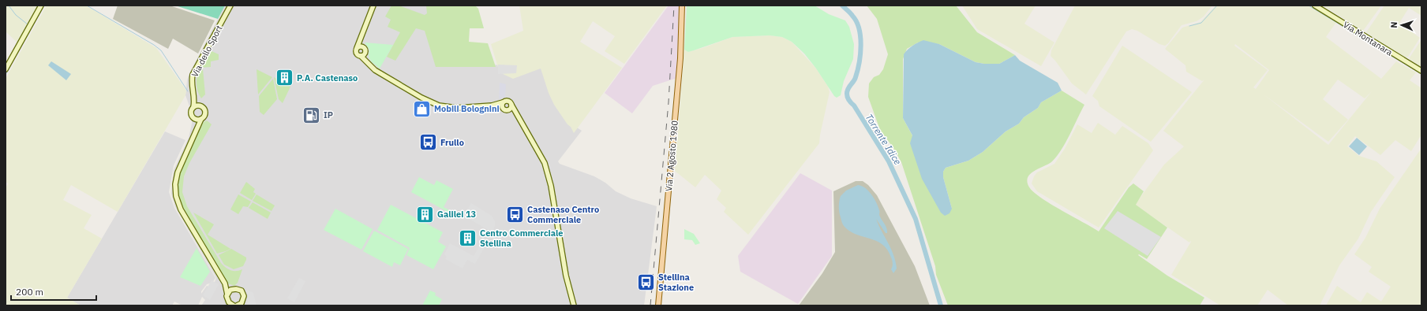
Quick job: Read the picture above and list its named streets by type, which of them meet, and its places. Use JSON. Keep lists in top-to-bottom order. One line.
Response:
{"streets":{"main road":["Via 2 Agosto 1980"],"street":["Via Montanara","Via dello Sport"]},"water":["Torrente Idice"],"places":{"building":["P.A. Castenaso","Galilei 13","Centro Commerciale Stellina"],"shop":["Mobili Bolognini"],"fuel station":["IP"],"bus stop":["Frullo","Castenaso Centro Commerciale","Stellina Stazione"]},"scale_bar":"200 m","north":"left"}
